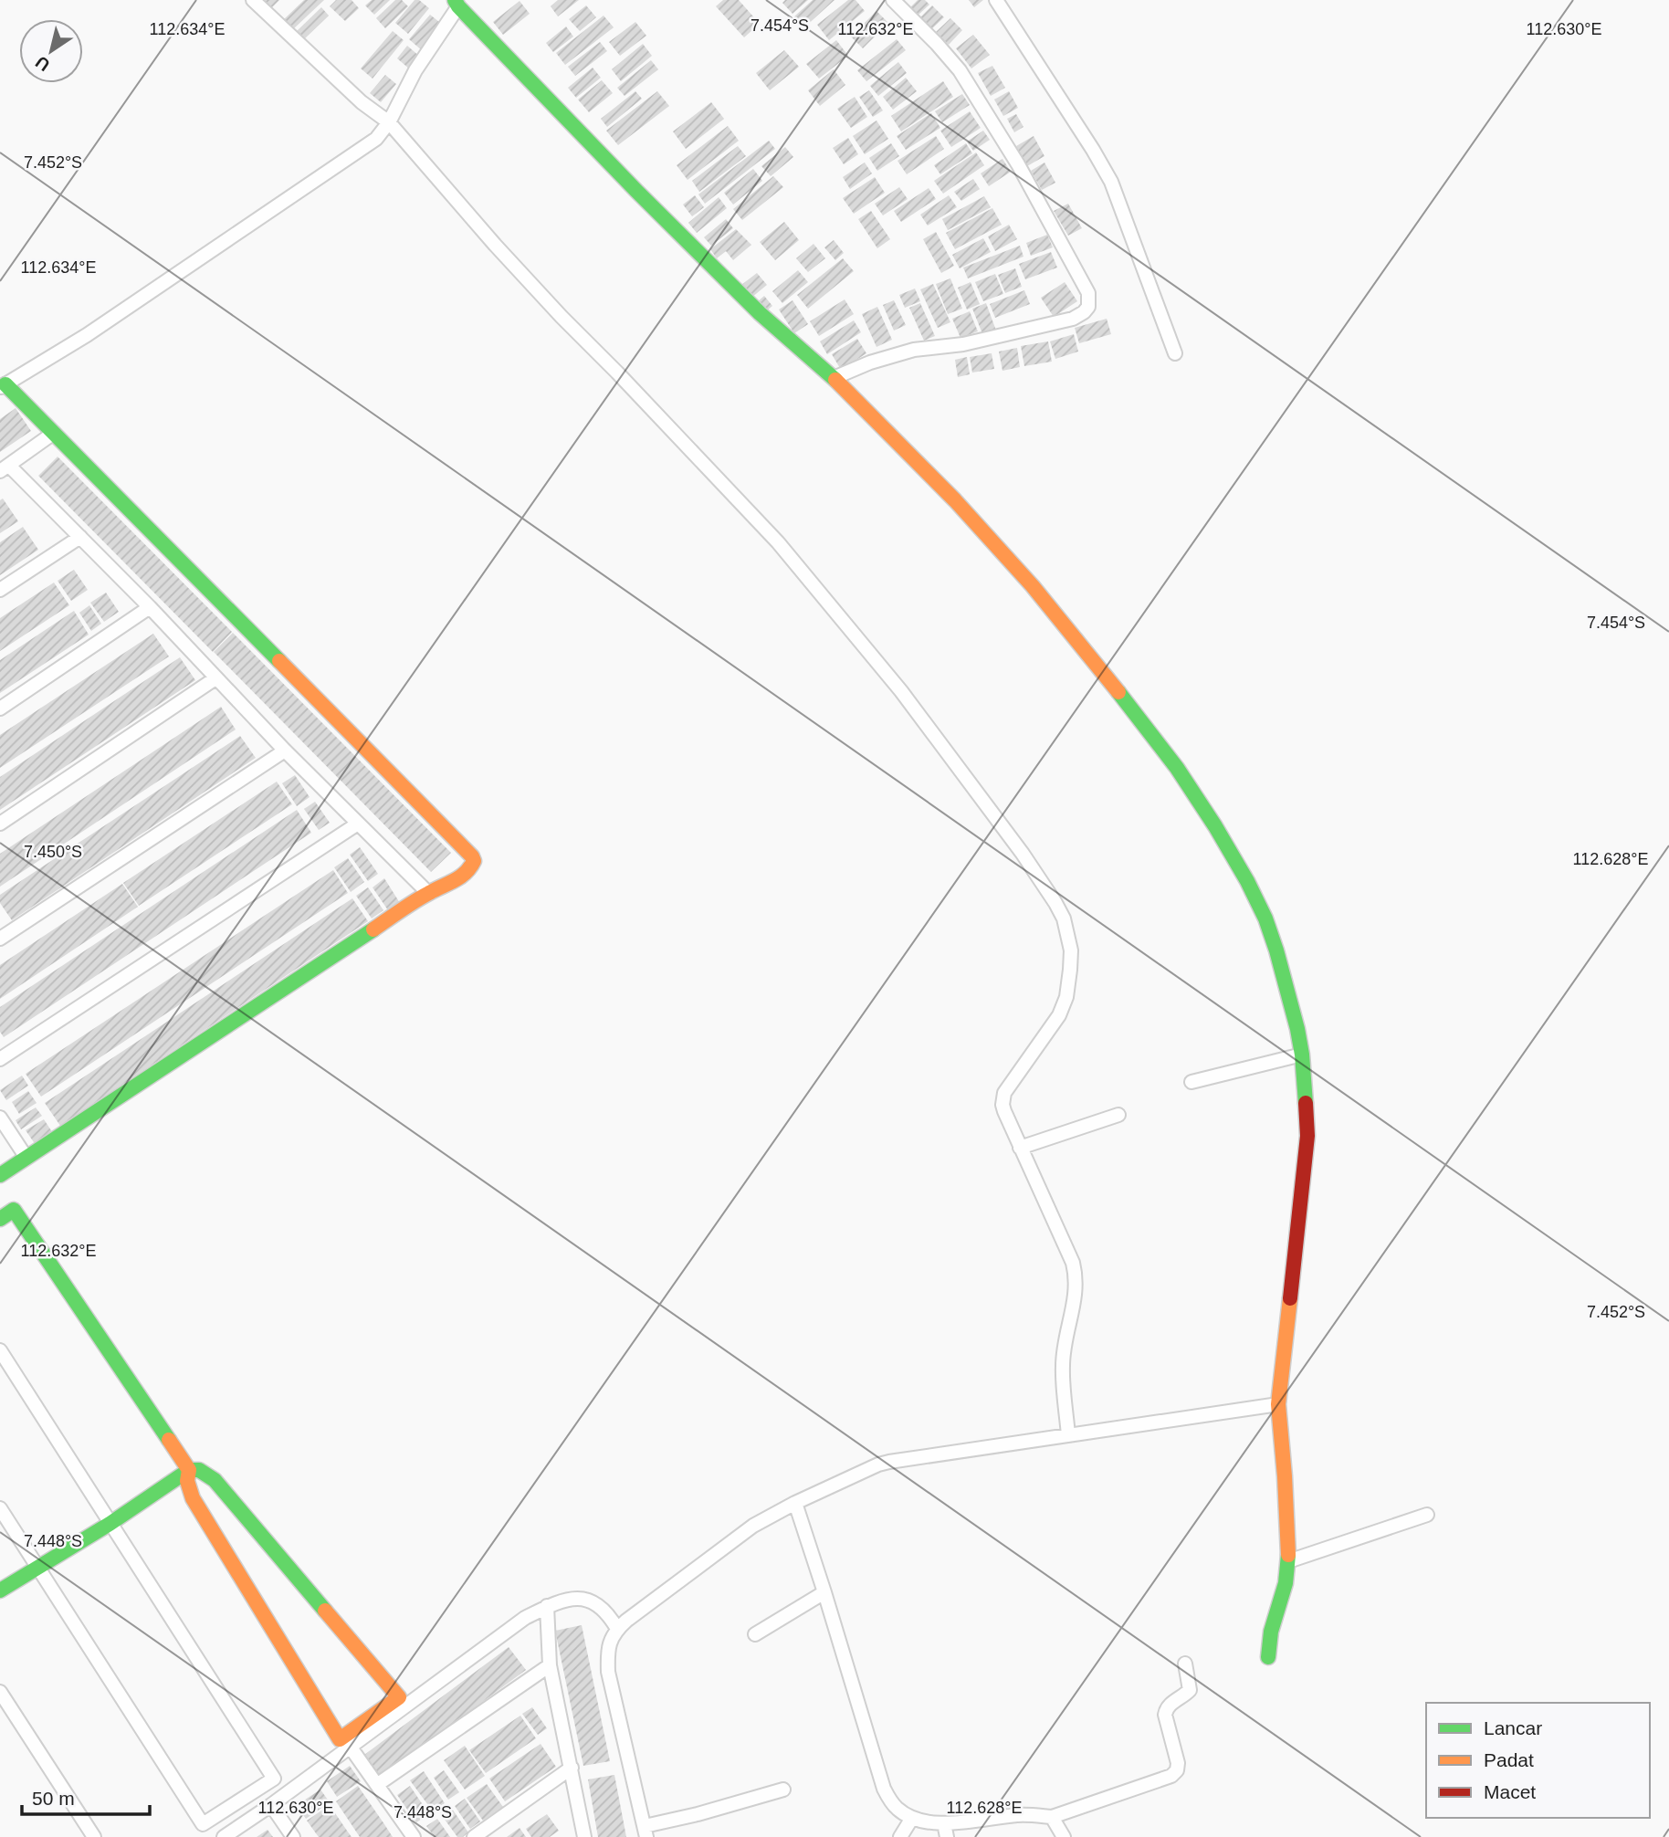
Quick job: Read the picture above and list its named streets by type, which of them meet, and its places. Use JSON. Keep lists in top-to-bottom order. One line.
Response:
{"legend":["Lancar","Padat","Macet"],"scale_bar":"50 m","north":"bottom left","coordinates":["7.454°S","112.634°E","112.632°E","112.630°E","7.452°S","7.450°S","112.628°E","7.448°S"]}
